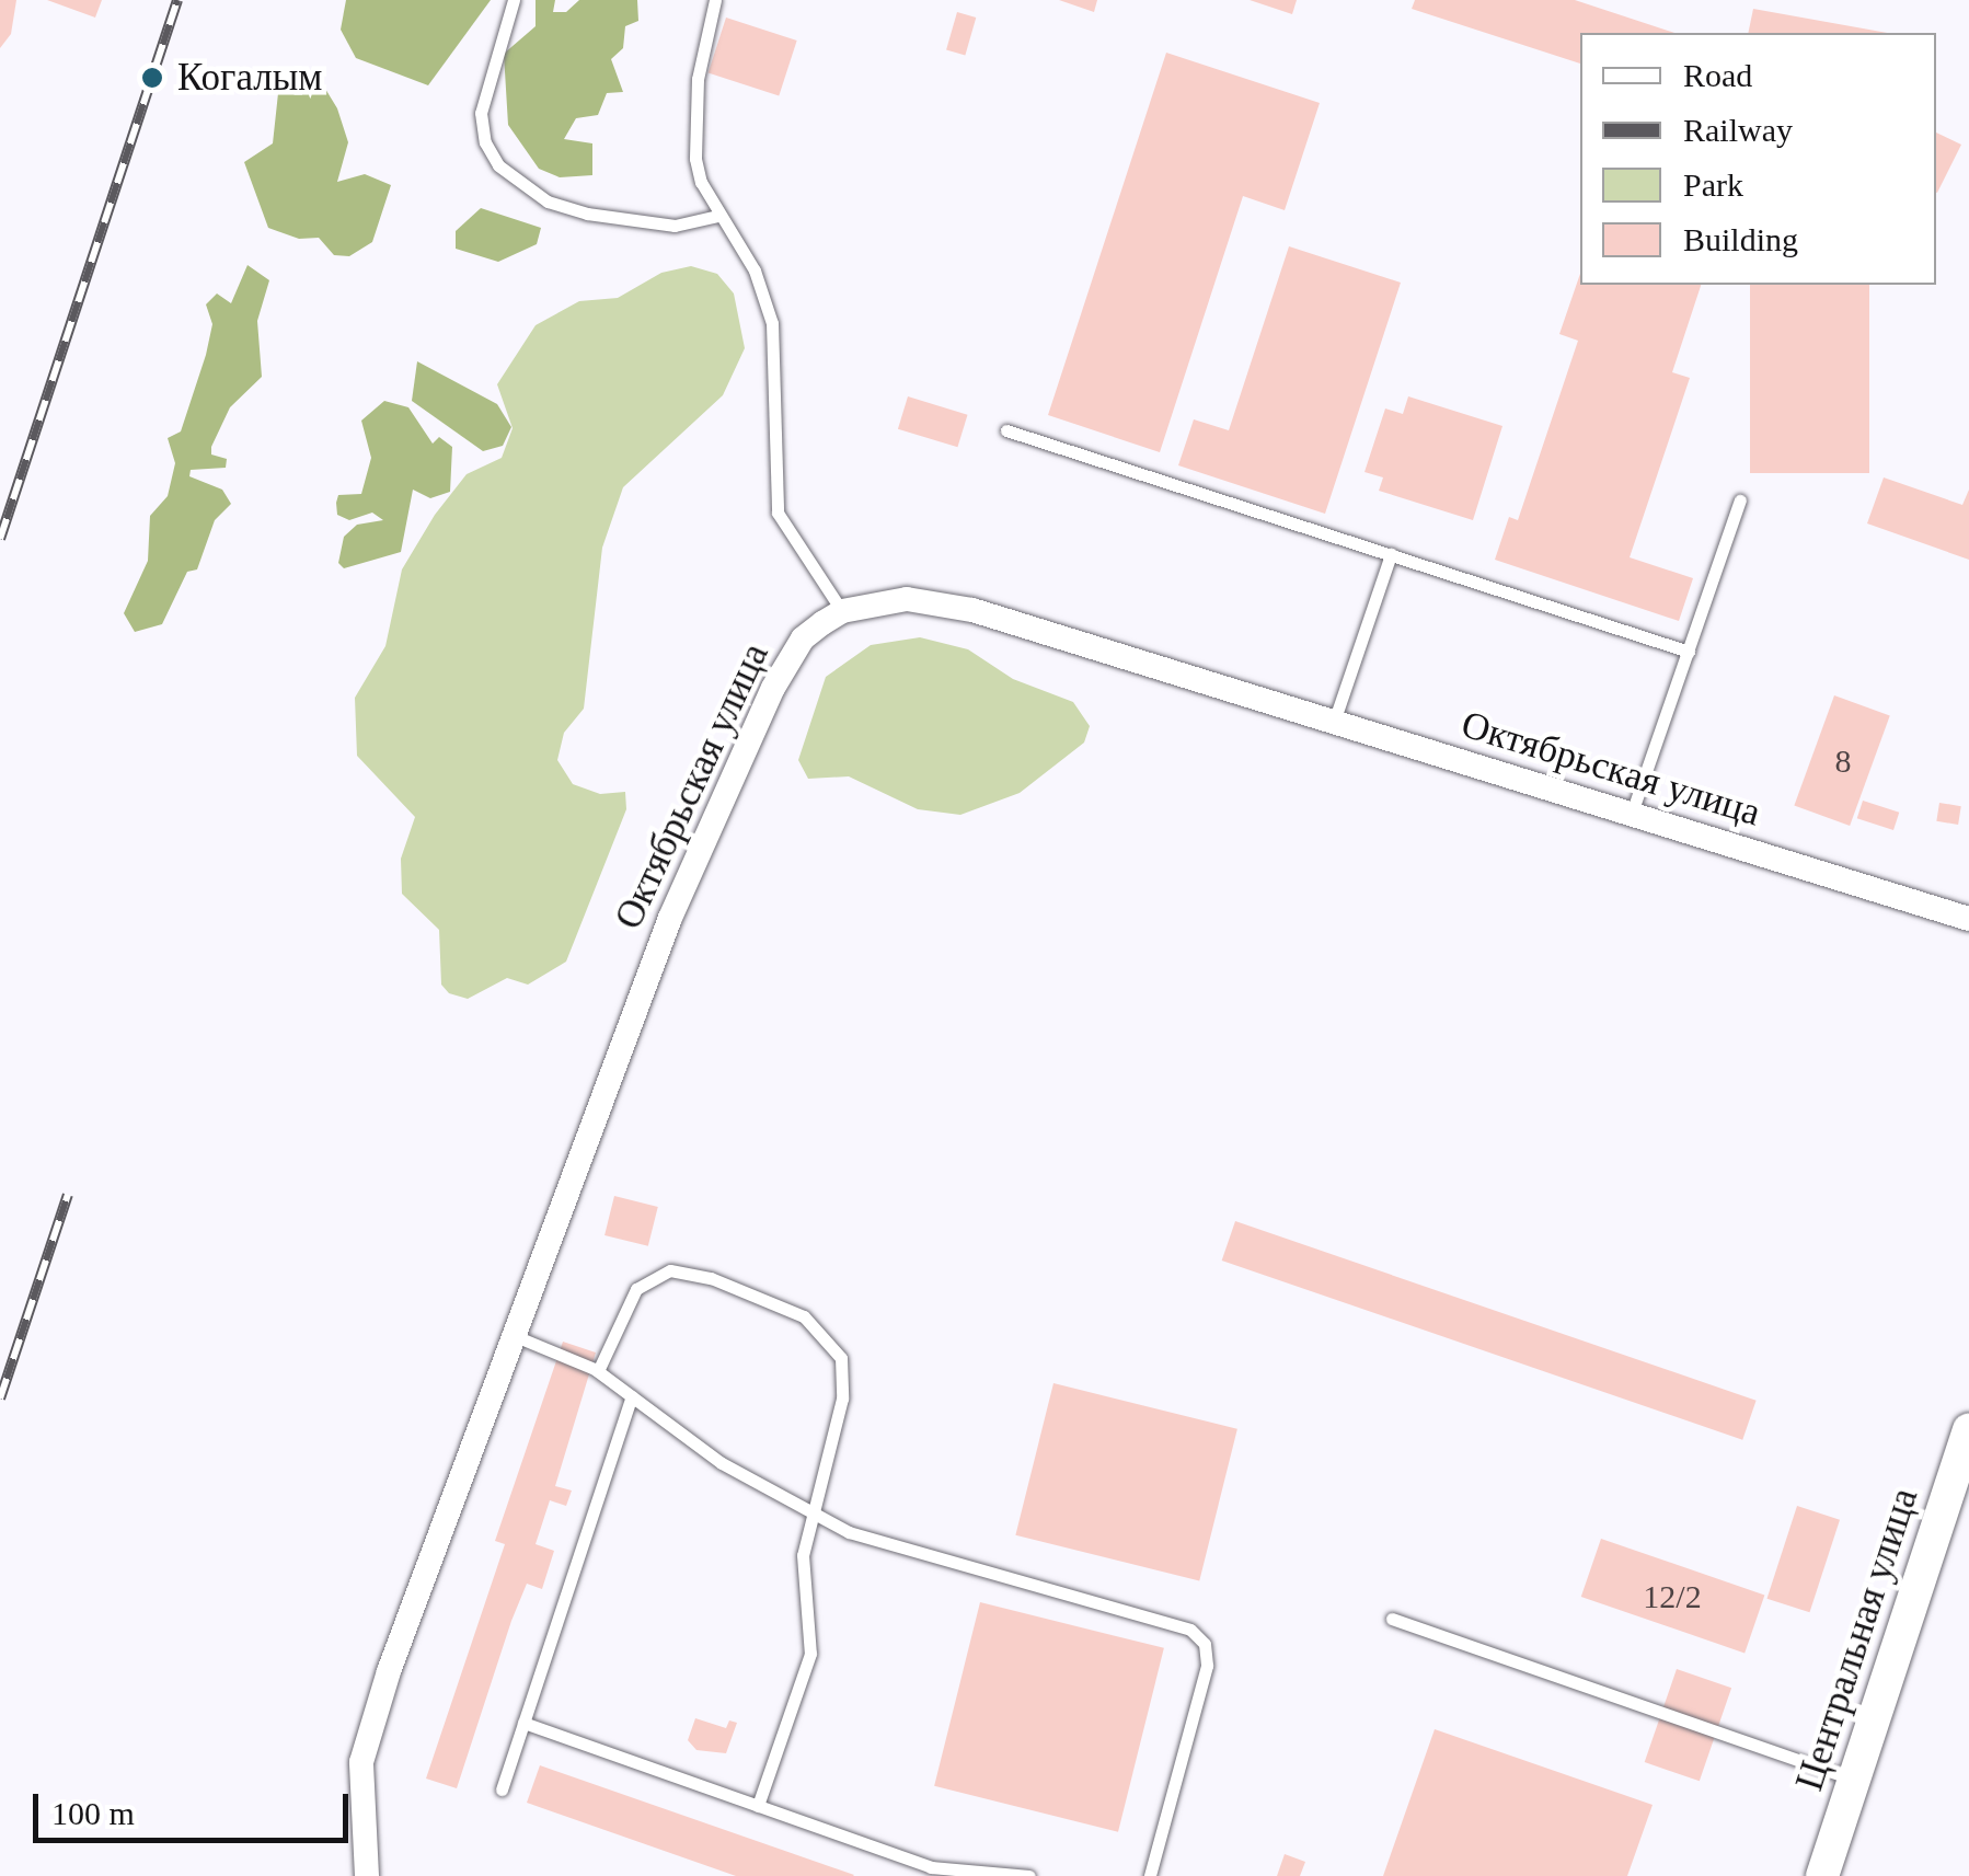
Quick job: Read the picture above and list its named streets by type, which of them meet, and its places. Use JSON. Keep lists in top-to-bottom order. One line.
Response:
{"streets":{"street":["Октябрьская улица","Центральная улица"]},"places":["Когалым"],"house_numbers":["8","12/2"],"legend":["Road","Railway","Park","Building"],"scale_bar":"100 m"}
